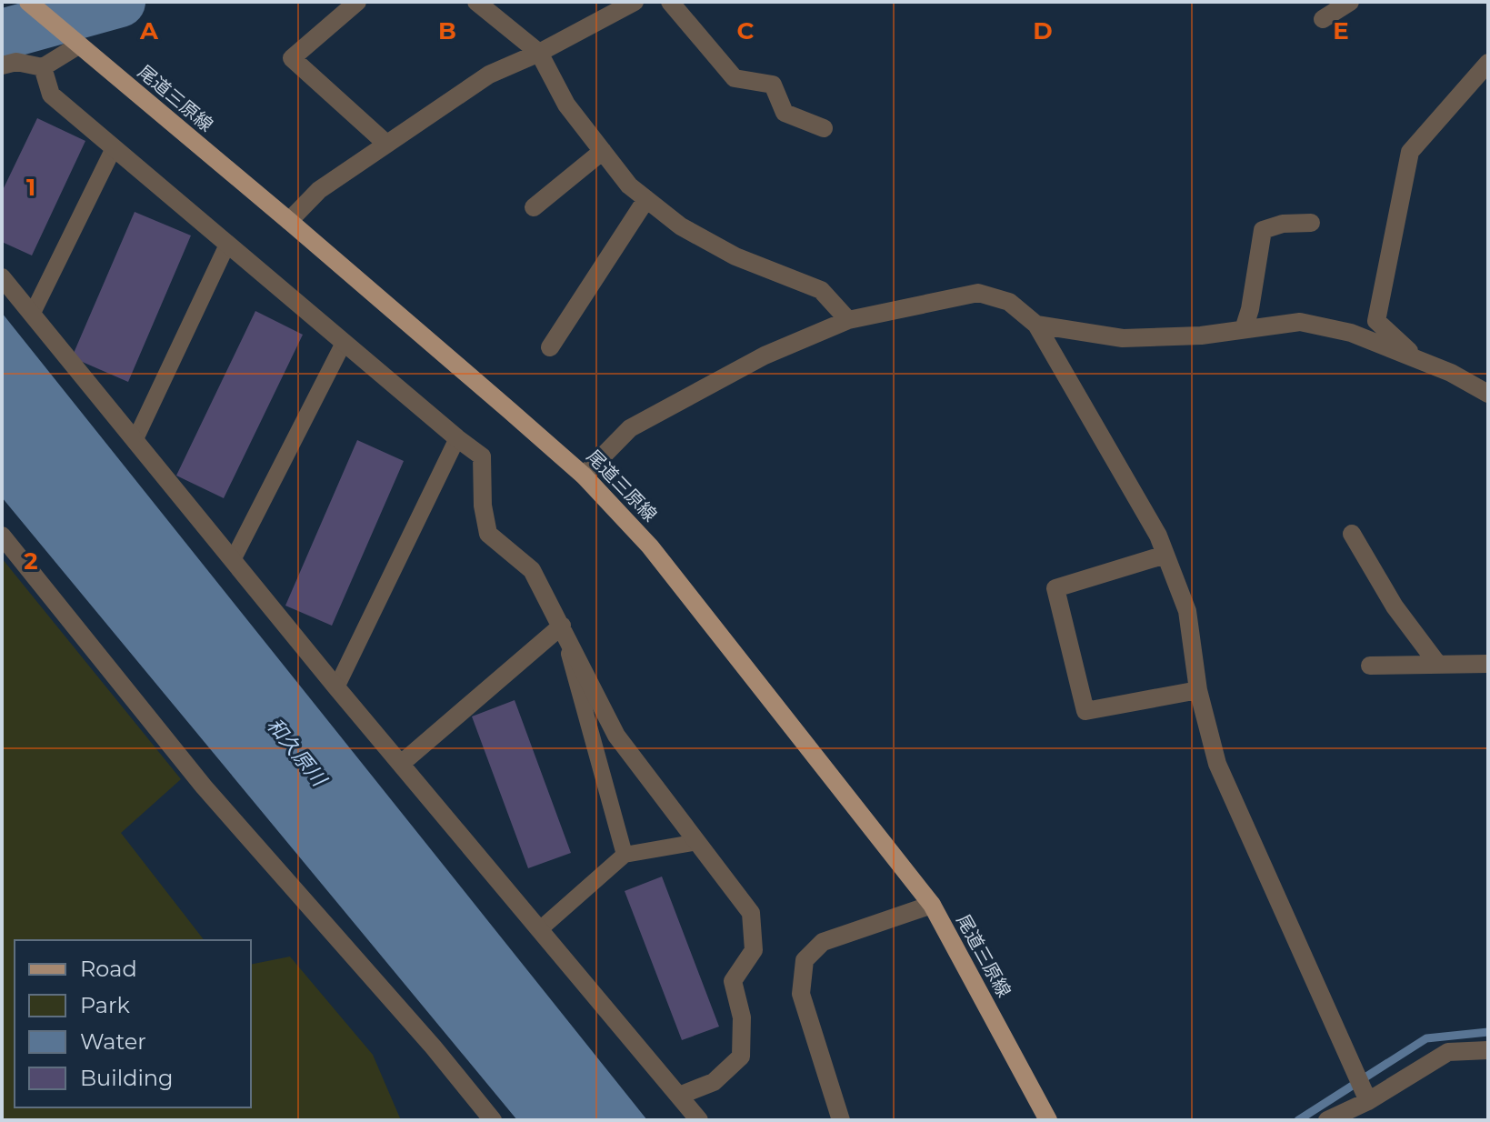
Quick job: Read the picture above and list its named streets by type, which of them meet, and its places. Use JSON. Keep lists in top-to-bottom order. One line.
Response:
{"streets":{"main road":["尾道三原線"]},"water":["和久原川"],"legend":["Road","Park","Water","Building"],"grid":{"columns":["A","B","C","D","E"],"rows":["1","2"]}}
